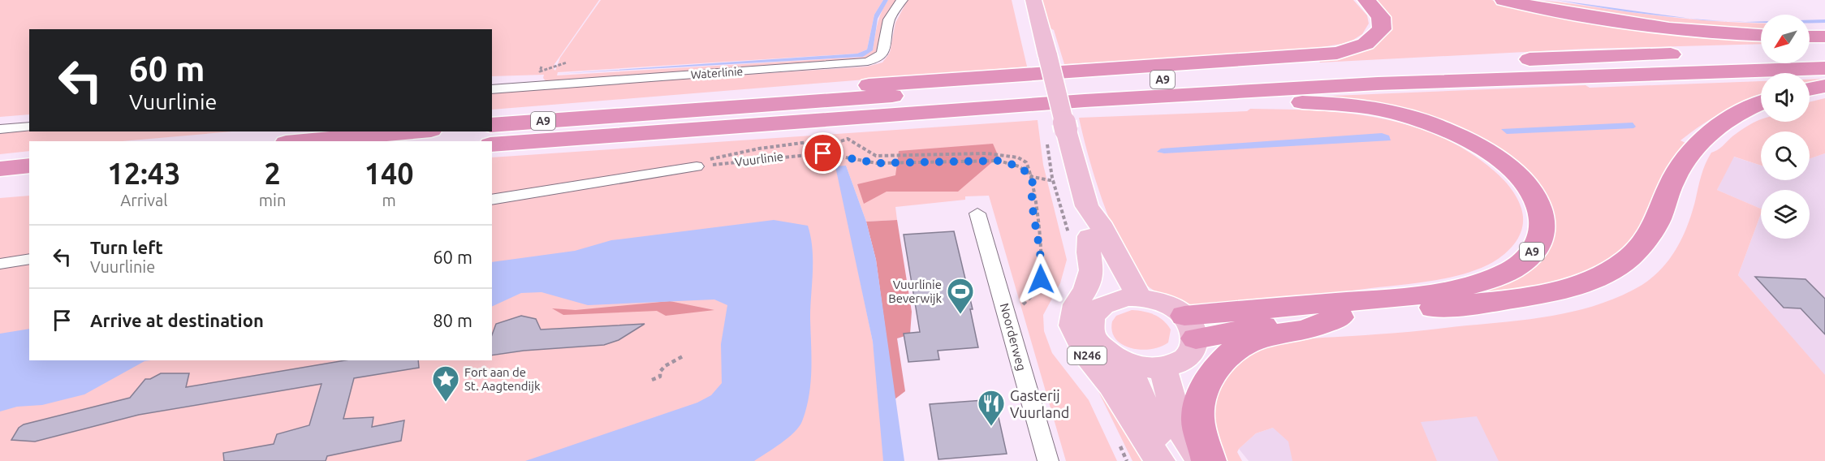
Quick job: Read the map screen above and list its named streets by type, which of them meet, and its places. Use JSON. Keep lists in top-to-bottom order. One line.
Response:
{"streets":{"highway":["A9"],"main road":["N246"],"street":["Waterlinie","Noorderweg"],"path":["Vuurlinie"]},"crossings":[["A9","N246"]],"places":{"sports":["Vuurlinie Beverwijk"],"place":["Fort aan de St. Aagtendijk"],"restaurant":["Gasterij Vuurland"]},"north":"bottom left","page":{"turn":["60 m","Vuurlinie"],"eta":["12:43","Arrival","2","min","140","m"],"list":[{"name":"Turn left","note":"Vuurlinie","value":"60 m"},{"name":"Arrive at destination","value":"80 m"}]}}
